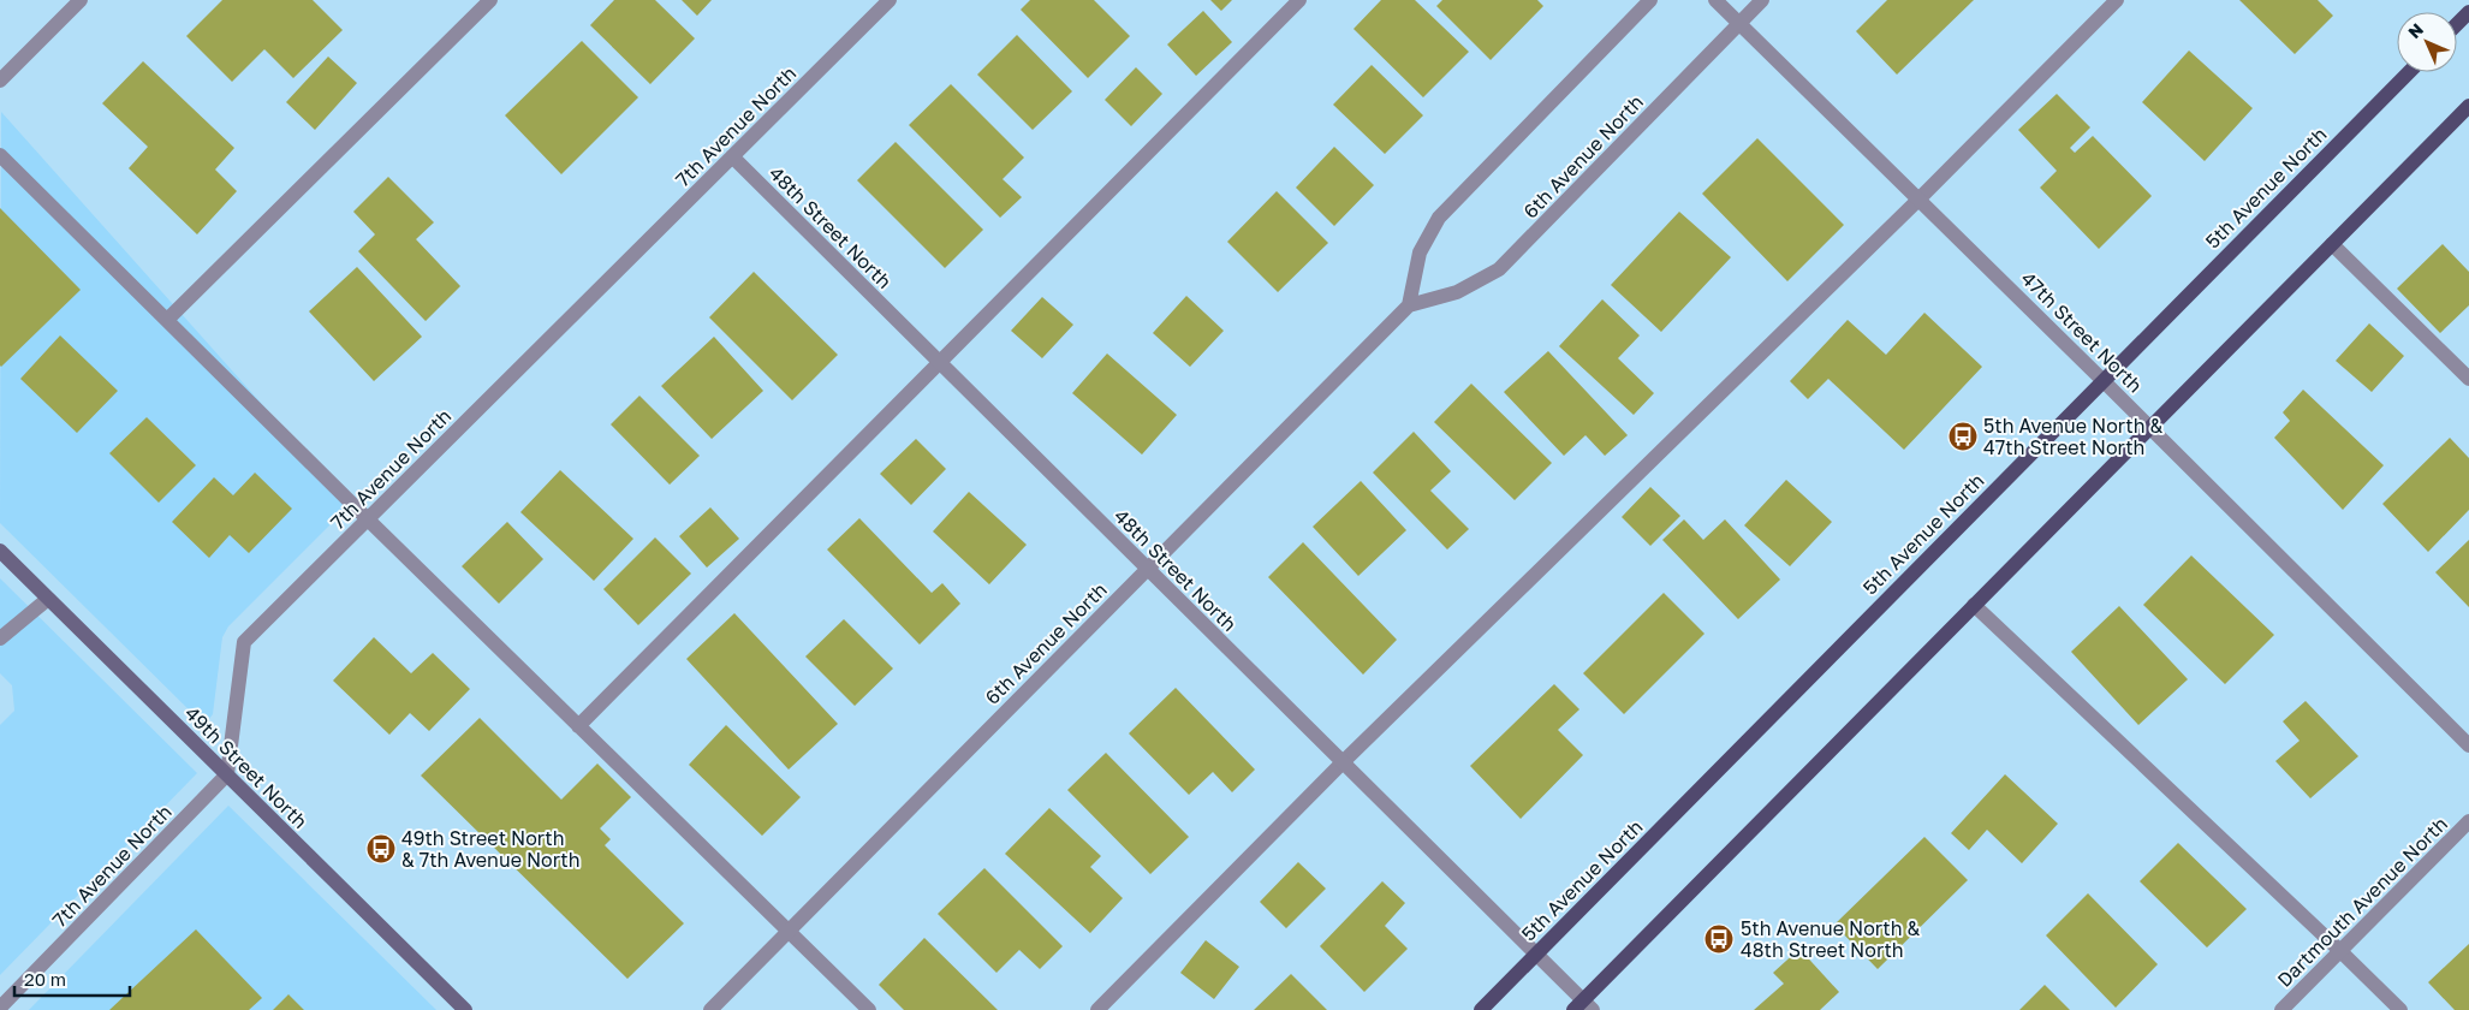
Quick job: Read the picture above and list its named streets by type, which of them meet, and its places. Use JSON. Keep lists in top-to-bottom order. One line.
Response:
{"streets":{"main road":["5th Avenue North","49th Street North"],"street":["7th Avenue North","6th Avenue North","48th Street North","47th Street North","Dartmouth Avenue North"]},"crossings":[["7th Avenue North","48th Street North"],["7th Avenue North","49th Street North"],["6th Avenue North","48th Street North"],["6th Avenue North","47th Street North"],["5th Avenue North","48th Street North"],["5th Avenue North","47th Street North"]],"places":{"bus stop":["5th Avenue North & 47th Street North","49th Street North & 7th Avenue North","5th Avenue North & 48th Street North"]},"scale_bar":"20 m","north":"top left"}
